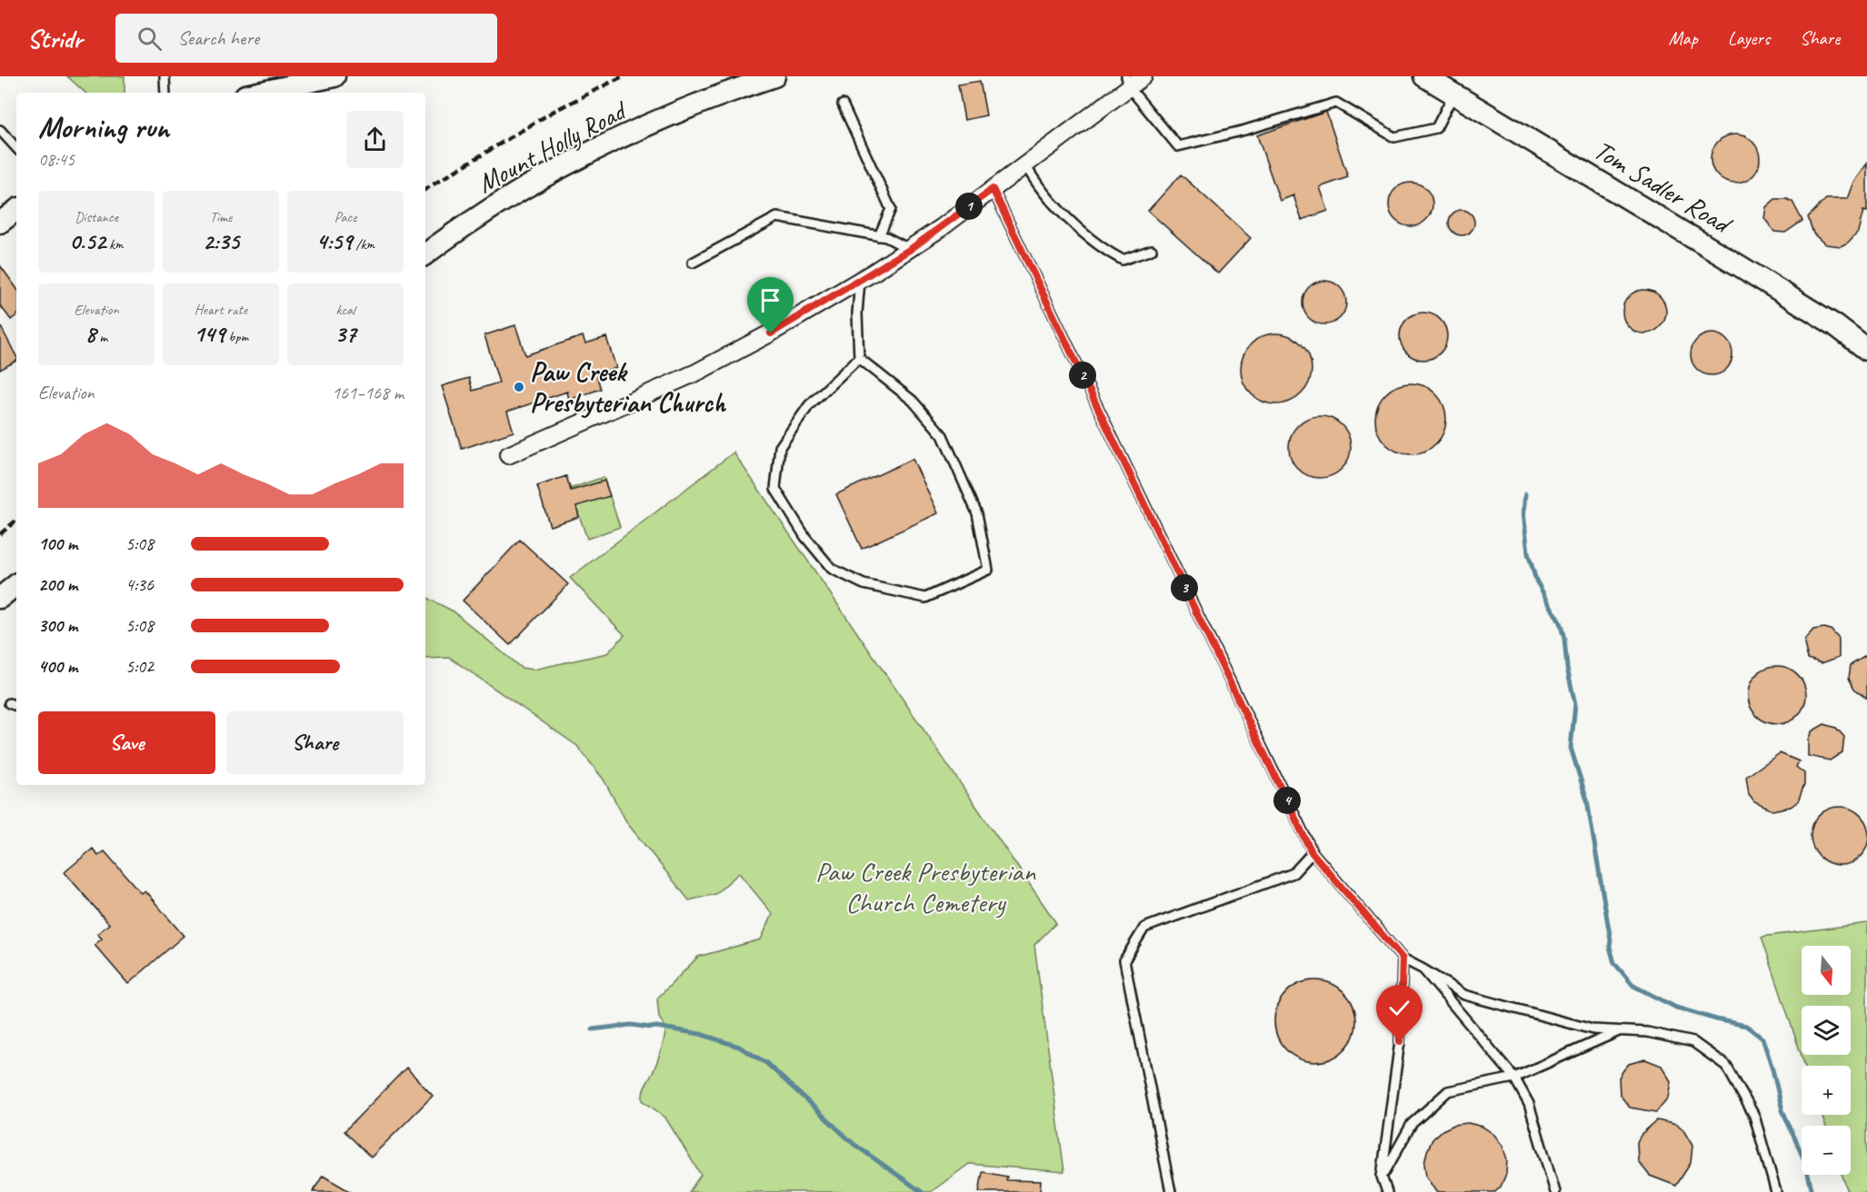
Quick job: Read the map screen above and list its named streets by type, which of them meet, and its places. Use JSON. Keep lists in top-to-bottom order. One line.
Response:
{"streets":{"street":["Mount Holly Road","Tom Sadler Road"]},"parks":["Paw Creek Presbyterian Church Cemetery"],"places":["Paw Creek Presbyterian Church"],"north":"bottom","page":{"header":"Stridr","search":"Search here","nav":["Map","Layers","Share"],"heading":["Morning run","08:45"],"stats":[["Distance","0.52 km"],["Time","2:35"],["Pace","4:59 /km"],["Elevation","8 m"],["Heart rate","149 bpm"],["kcal","37"]],"pins":["1","2","3","4"],"chart":["Elevation","161–168 m"],"list":[{"name":"100 m","note":"5:08"},{"name":"200 m","note":"4:36"},{"name":"300 m","note":"5:08"},{"name":"400 m","note":"5:02"}],"buttons":["Save","Share"],"map_buttons":["+","−"]}}
